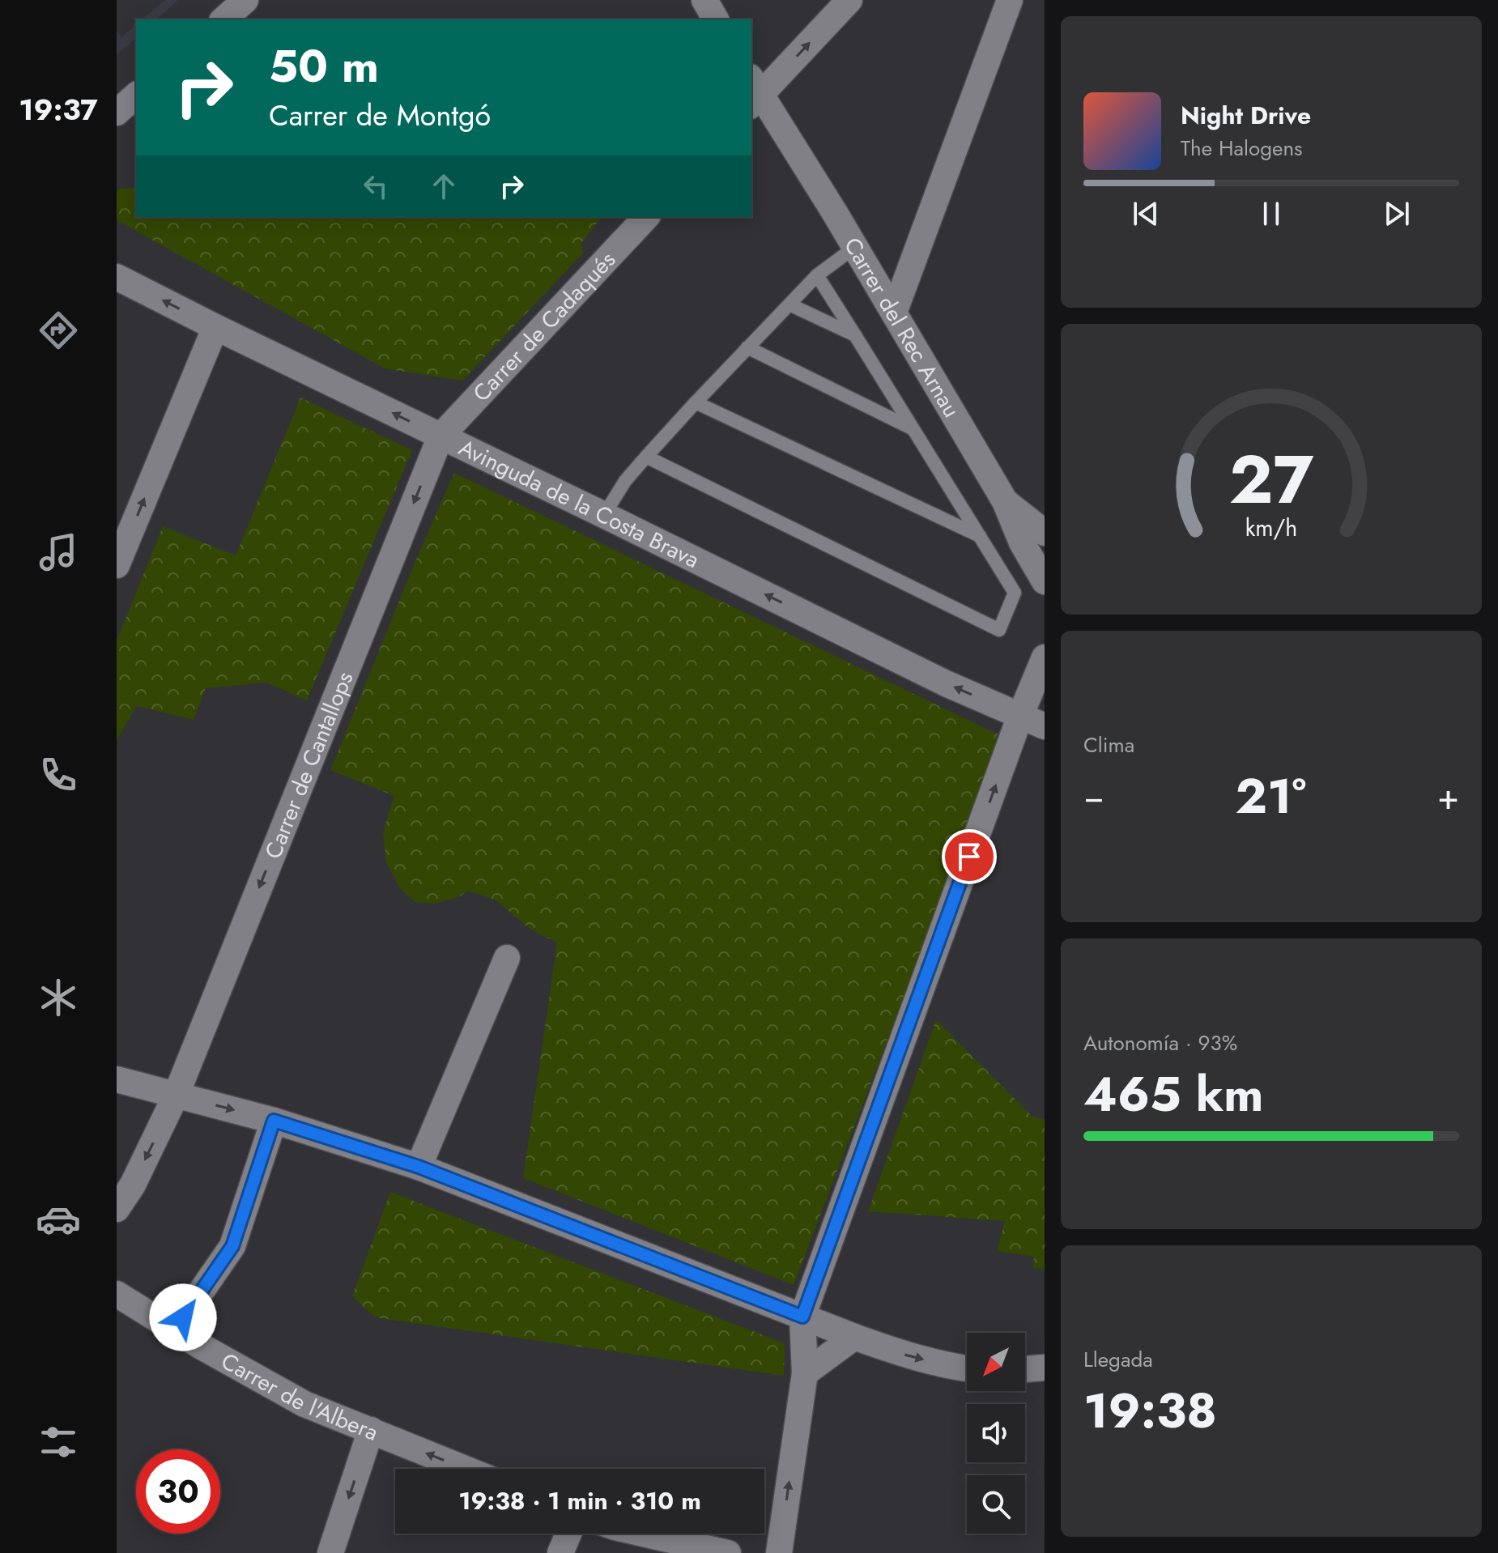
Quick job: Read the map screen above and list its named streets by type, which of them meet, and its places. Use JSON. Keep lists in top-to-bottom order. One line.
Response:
{"streets":{"street":["Carrer de Cadaqués","Carrer del Rec Arnau","Avinguda de la Costa Brava","Carrer de Cantallops","Carrer de l'Albera"]},"crossings":[["Carrer de Cadaqués","Avinguda de la Costa Brava"],["Carrer de Cadaqués","Carrer de Cantallops"],["Avinguda de la Costa Brava","Carrer de Cantallops"]],"one_way":["Avinguda de la Costa Brava","Carrer de Cantallops"],"north":"bottom left","page":{"tabs":"19:37","turn":["50 m","Carrer de Montgó"],"song":["Night Drive","The Halogens"],"tile":["Clima",["Autonomía · 93%","465 km"],["Llegada","19:38"]],"heat":["−","21°","+"],"limit":"30","trip":"19:38 · 1 min · 310 m","gauge":["27","km/h"]}}
